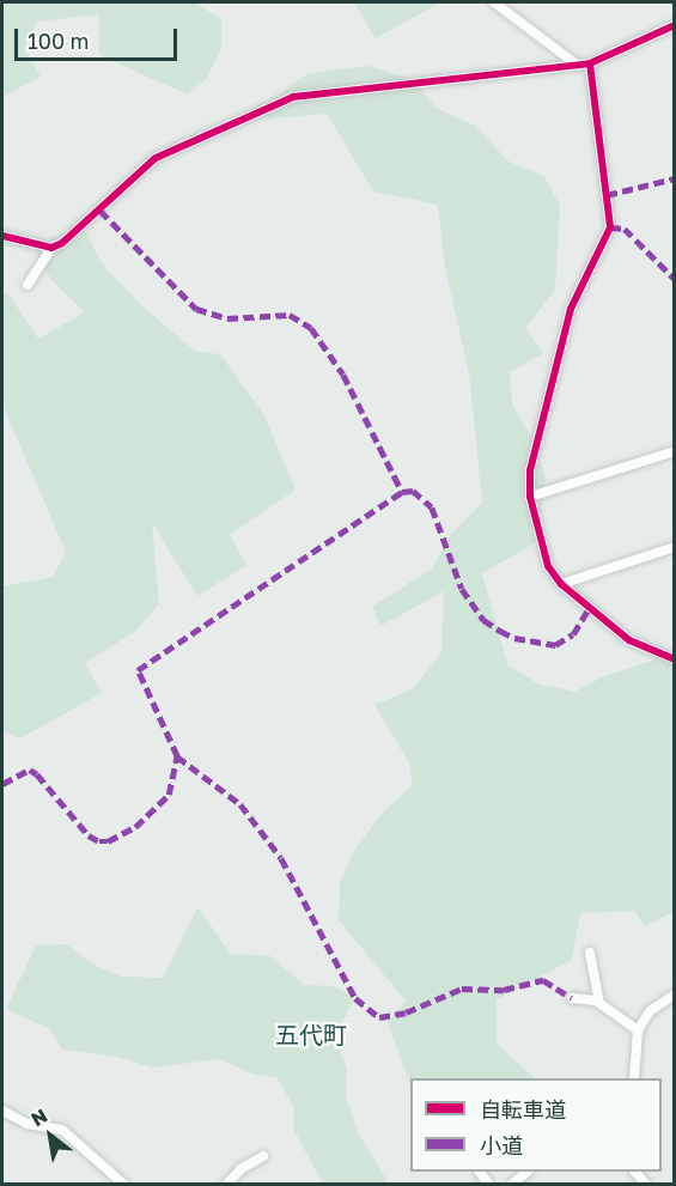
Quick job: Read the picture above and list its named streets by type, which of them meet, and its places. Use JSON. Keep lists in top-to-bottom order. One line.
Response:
{"districts":["五代町"],"legend":["自転車道","小道"],"scale_bar":"100 m","north":"top left"}
